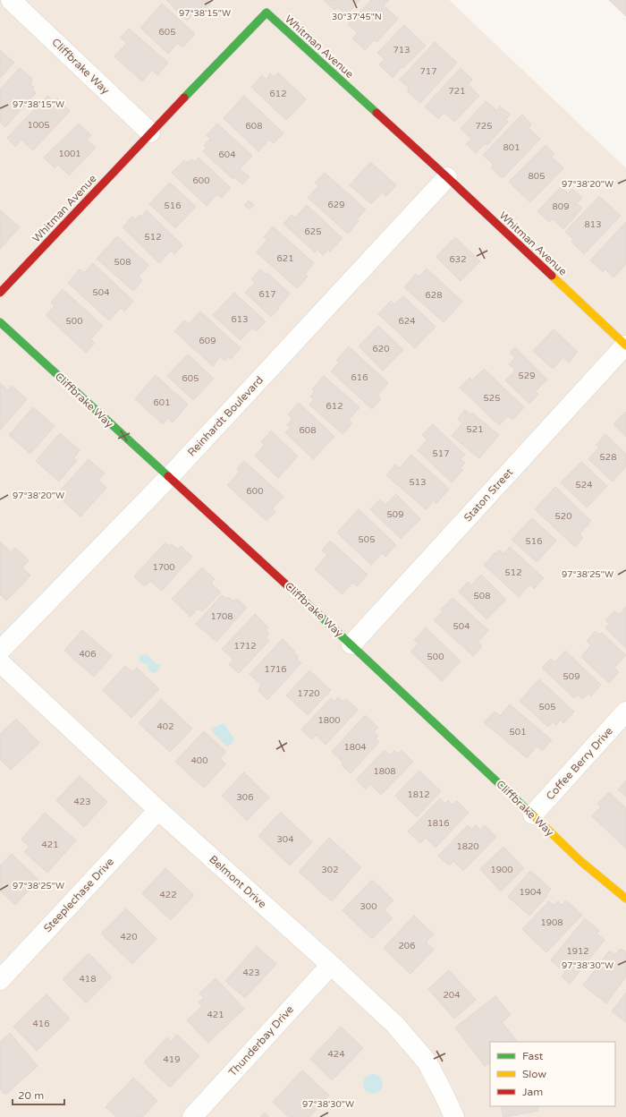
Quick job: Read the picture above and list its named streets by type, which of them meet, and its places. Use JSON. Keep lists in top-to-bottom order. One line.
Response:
{"streets":{"street":["Whitman Avenue","Cliffbrake Way","Reinhardt Boulevard","Staton Street","Coffee Berry Drive","Belmont Drive","Steeplechase Drive","Thunderbay Drive"]},"crossings":[["Whitman Avenue","Cliffbrake Way"],["Whitman Avenue","Reinhardt Boulevard"],["Whitman Avenue","Staton Street"],["Cliffbrake Way","Reinhardt Boulevard"],["Cliffbrake Way","Staton Street"],["Cliffbrake Way","Coffee Berry Drive"],["Belmont Drive","Steeplechase Drive"],["Belmont Drive","Thunderbay Drive"]],"house_numbers":["605","713","717","721","612","1005","608","725","801","1001","604","805","600","629","516","809","813","625","512","621","632","508","504","617","628","613","500","624","609","620","529","616","605","525","601","612","521","608","517","528","513","524","600","509","520","505","516","1700","512","508","1708","504","1712","406","500","1716","509","1720","505","1800","402","501","1804","400","1808","1812","306","423","1816","304","421","1820","302","1900","1904","422","300","1908","420","206","1912","423","418","204","421","416","424","419"],"legend":["Fast","Slow","Jam"],"scale_bar":"20 m","coordinates":["97°38'15\"W","30°37'45\"N","97°38'20\"W","97°38'25\"W","97°38'30\"W"]}
